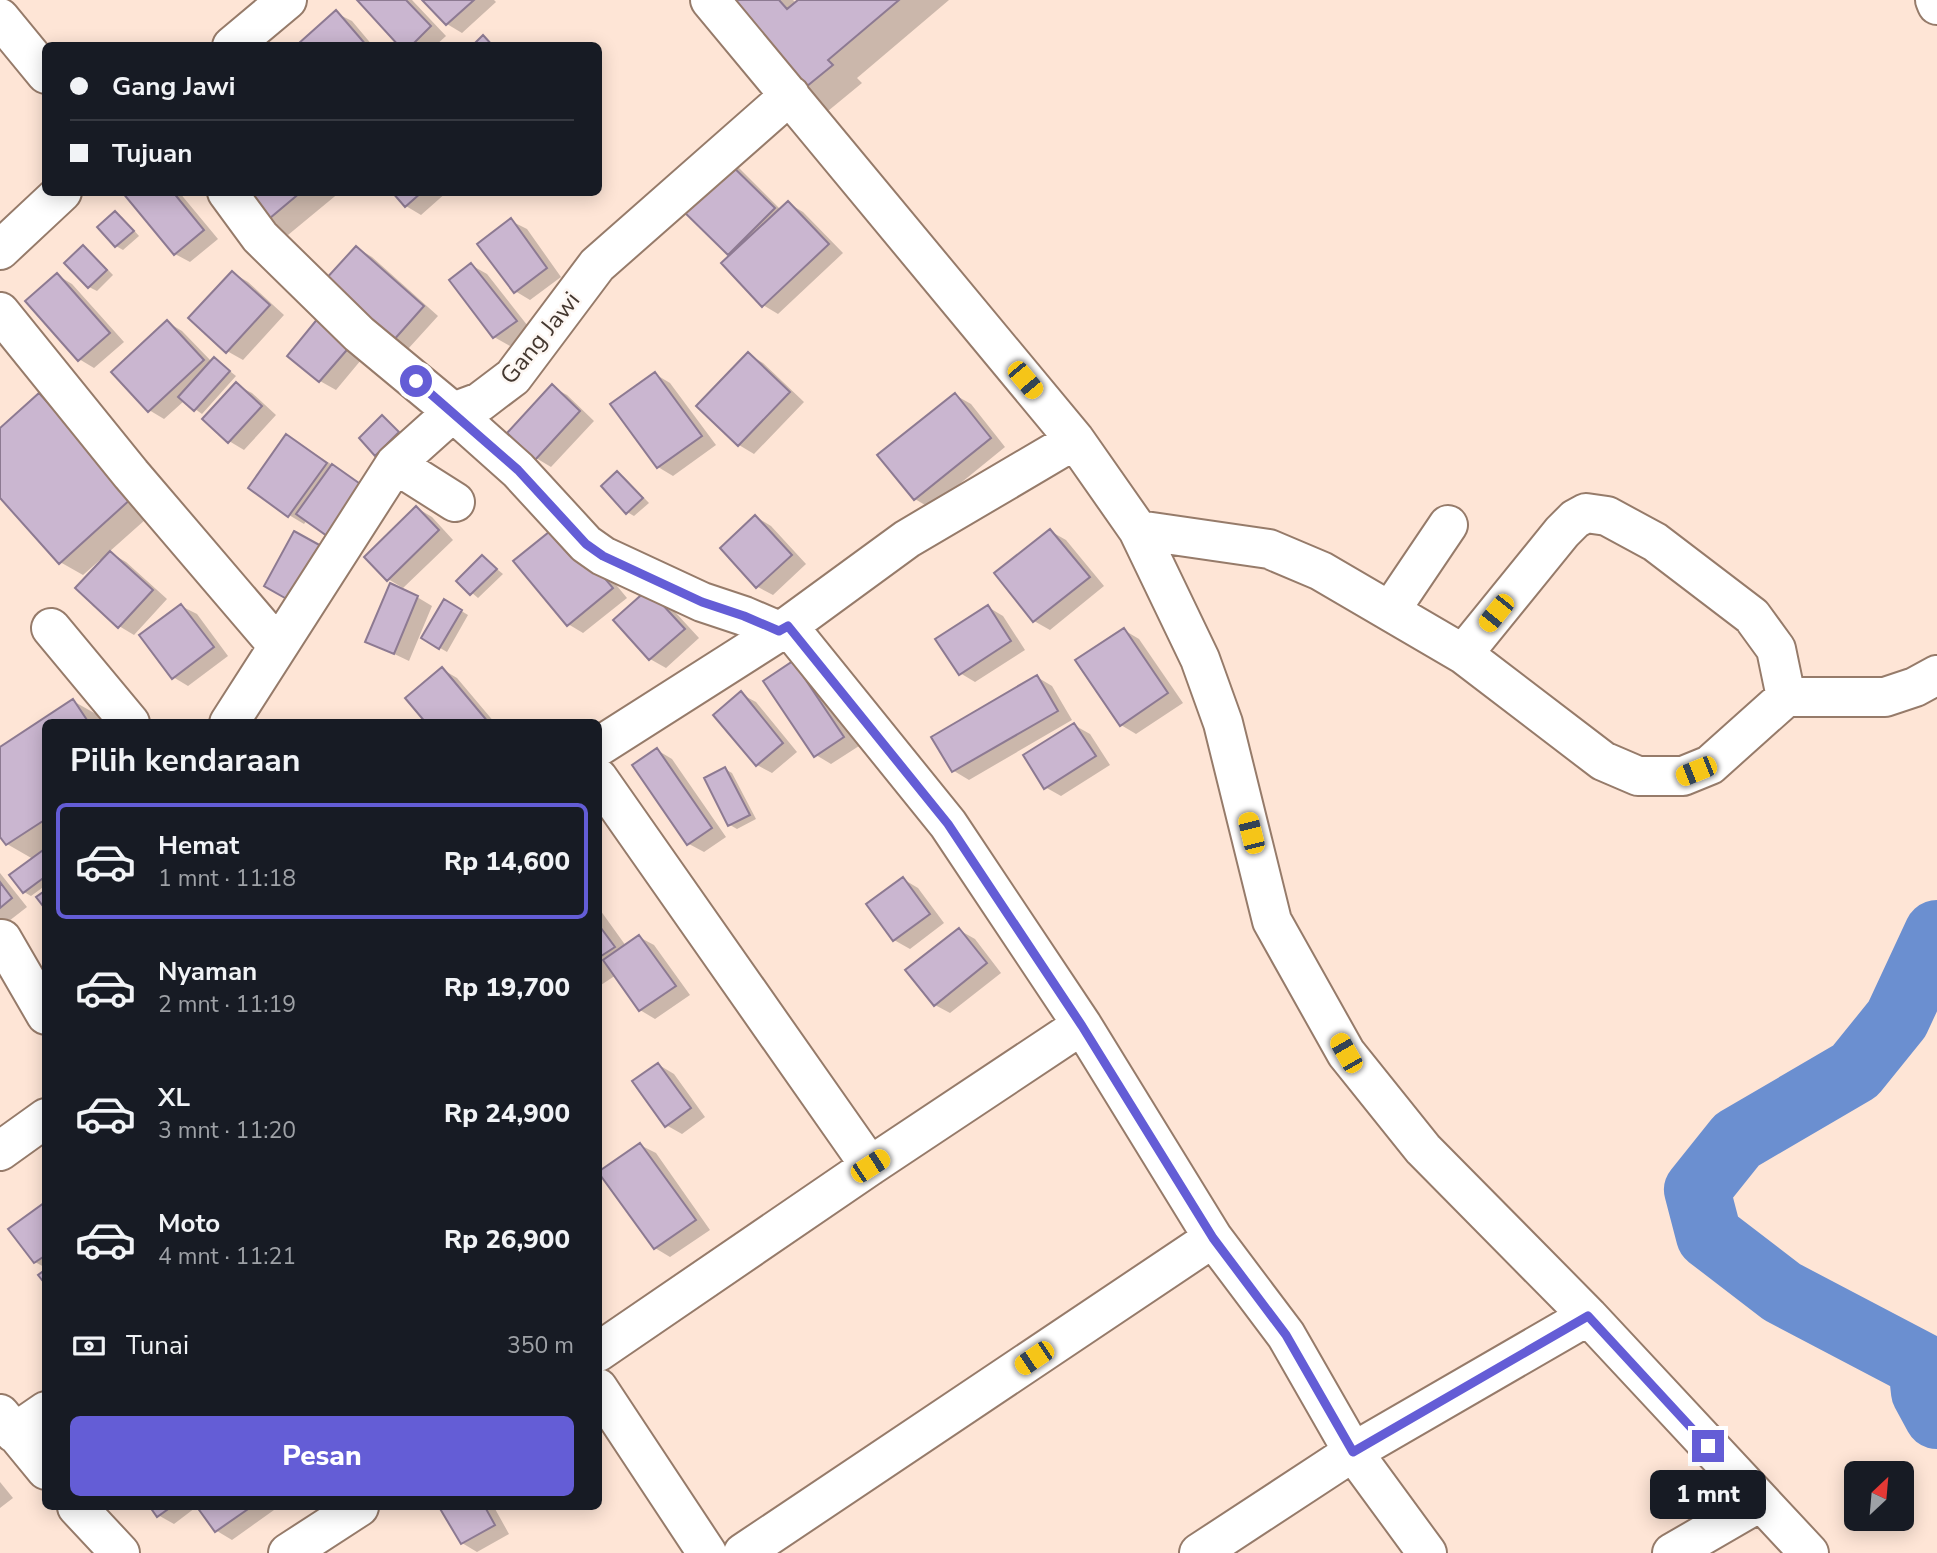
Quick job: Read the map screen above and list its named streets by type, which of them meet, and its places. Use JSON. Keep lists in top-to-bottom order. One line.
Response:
{"streets":{"main road":["Gang Jawi"]},"north":"top right","page":{"banner":["Gang Jawi","Tujuan"],"heading":"Pilih kendaraan","list":[{"name":"Hemat","note":"1 mnt · 11:18","value":"Rp 14,600"},{"name":"Nyaman","note":"2 mnt · 11:19","value":"Rp 19,700"},{"name":"XL","note":"3 mnt · 11:20","value":"Rp 24,900"},{"name":"Moto","note":"4 mnt · 11:21","value":"Rp 26,900"}],"pay":["Tunai","350 m"],"buttons":"Pesan","bubble":"1 mnt"}}
